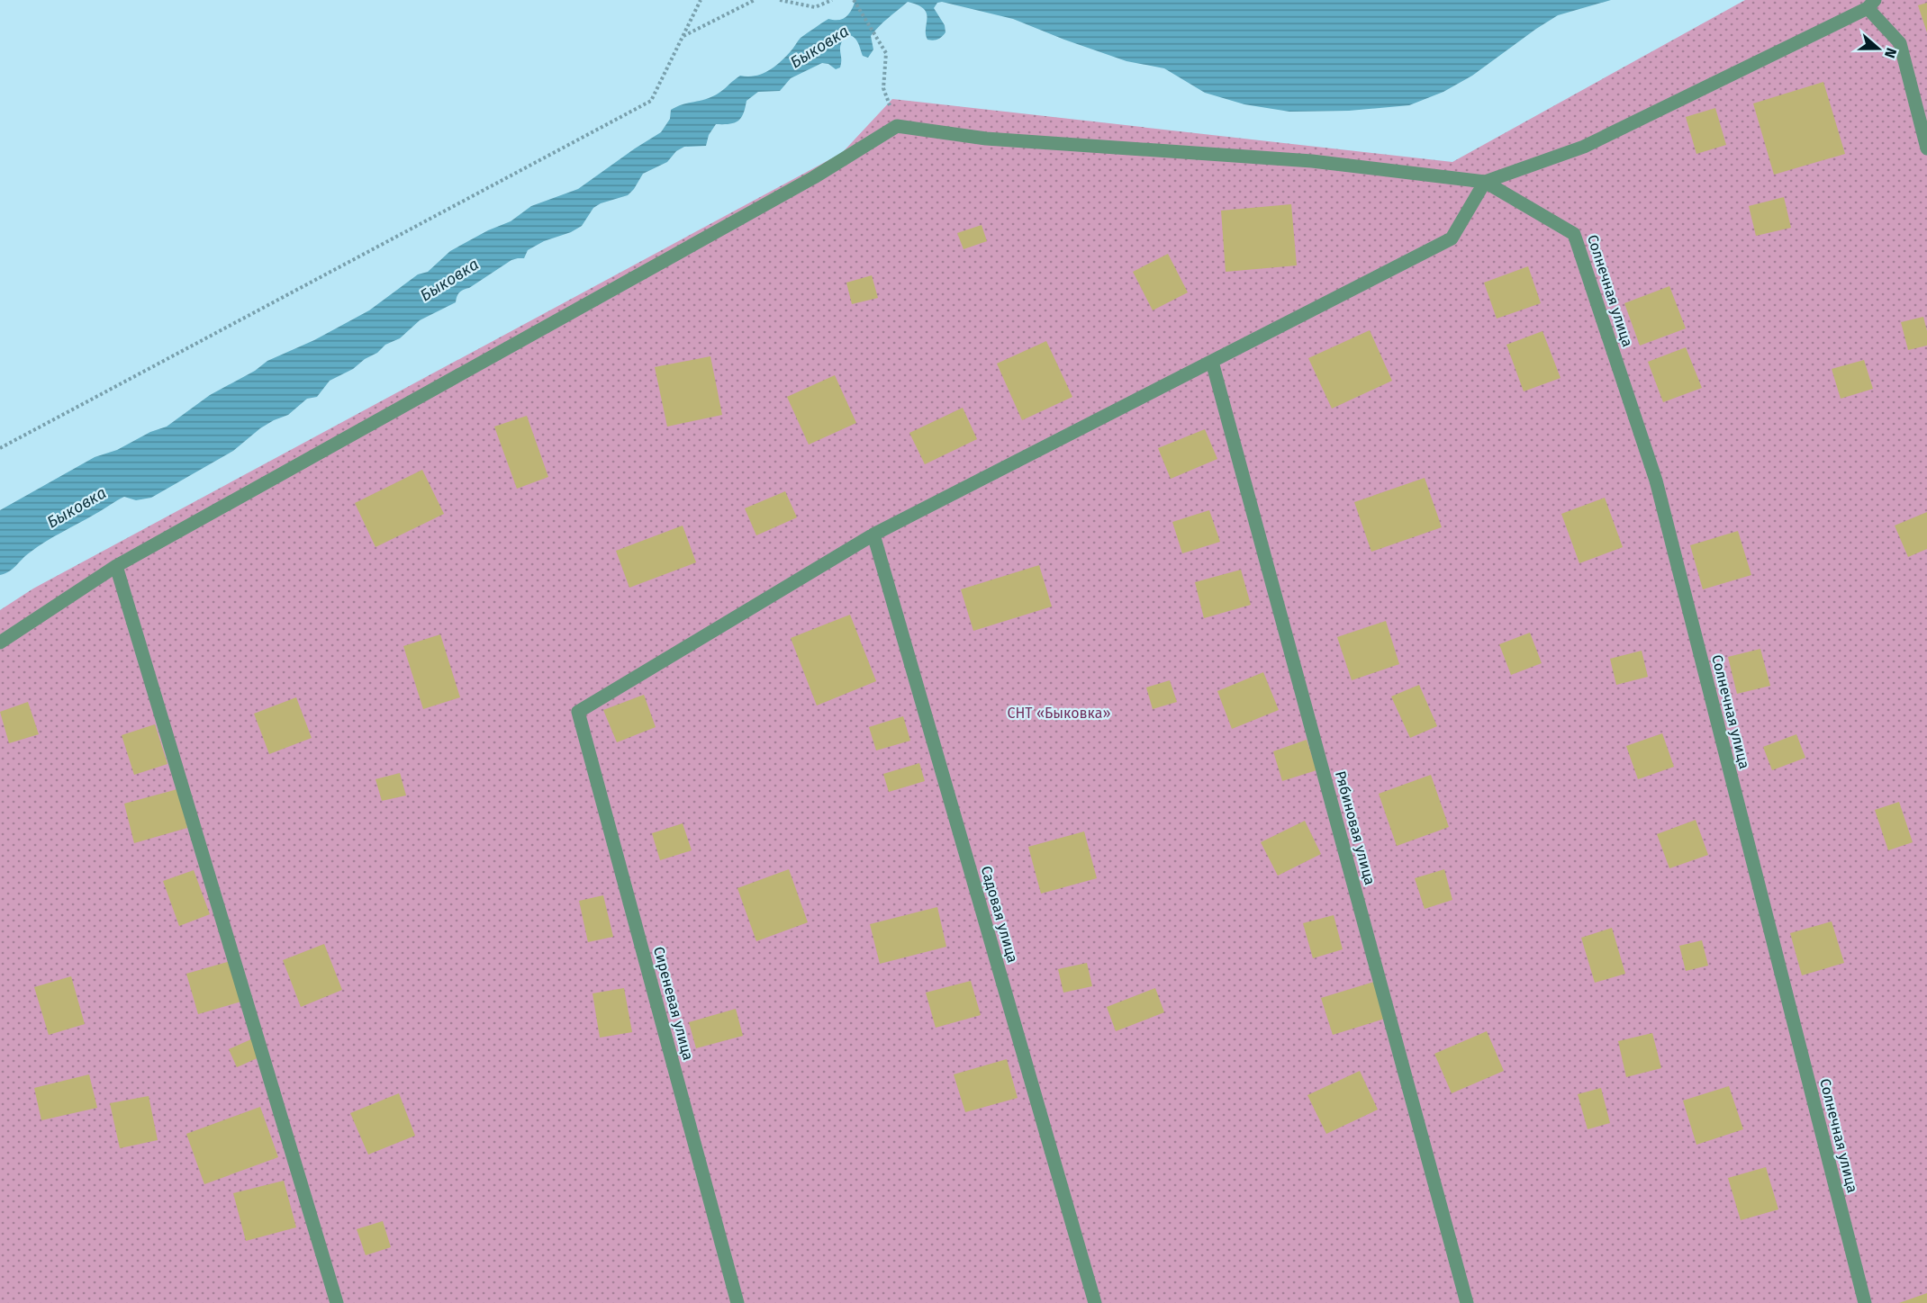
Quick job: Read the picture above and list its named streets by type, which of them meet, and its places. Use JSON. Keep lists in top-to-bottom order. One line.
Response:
{"streets":{"street":["Солнечная улица","Рябиновая улица","Садовая улица","Сиреневая улица"]},"crossings":[["Садовая улица","Сиреневая улица"]],"water":["Быковка"],"parks":["СНТ «Быковка»"],"north":"right"}
